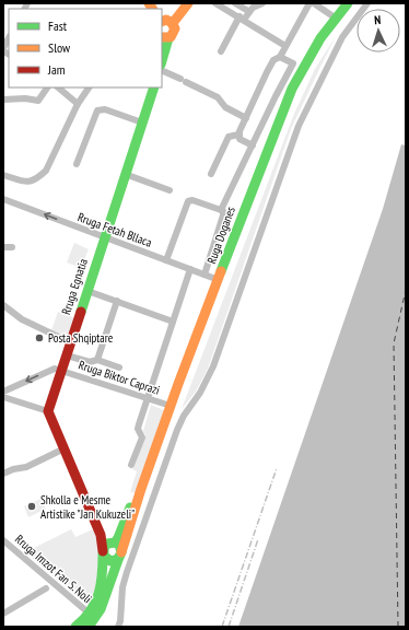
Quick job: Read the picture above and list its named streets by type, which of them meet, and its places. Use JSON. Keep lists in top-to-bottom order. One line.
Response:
{"streets":{"main road":["Ruga Doganes","Rruga Egnatia"],"street":["Rruga Fetah Bllaca","Rruga Biktor Caprazi","Rruga Imzot Fan S. Noli"]},"crossings":[["Rruga Fetah Bllaca","Ruga Doganes"],["Rruga Fetah Bllaca","Rruga Egnatia"],["Ruga Doganes","Rruga Biktor Caprazi"],["Rruga Egnatia","Rruga Biktor Caprazi"]],"one_way":["Rruga Fetah Bllaca"],"places":["Posta Shqiptare","Shkolla e Mesme Artistike \"Jan Kukuzeli\""],"legend":["Fast","Slow","Jam"],"north":"top"}
